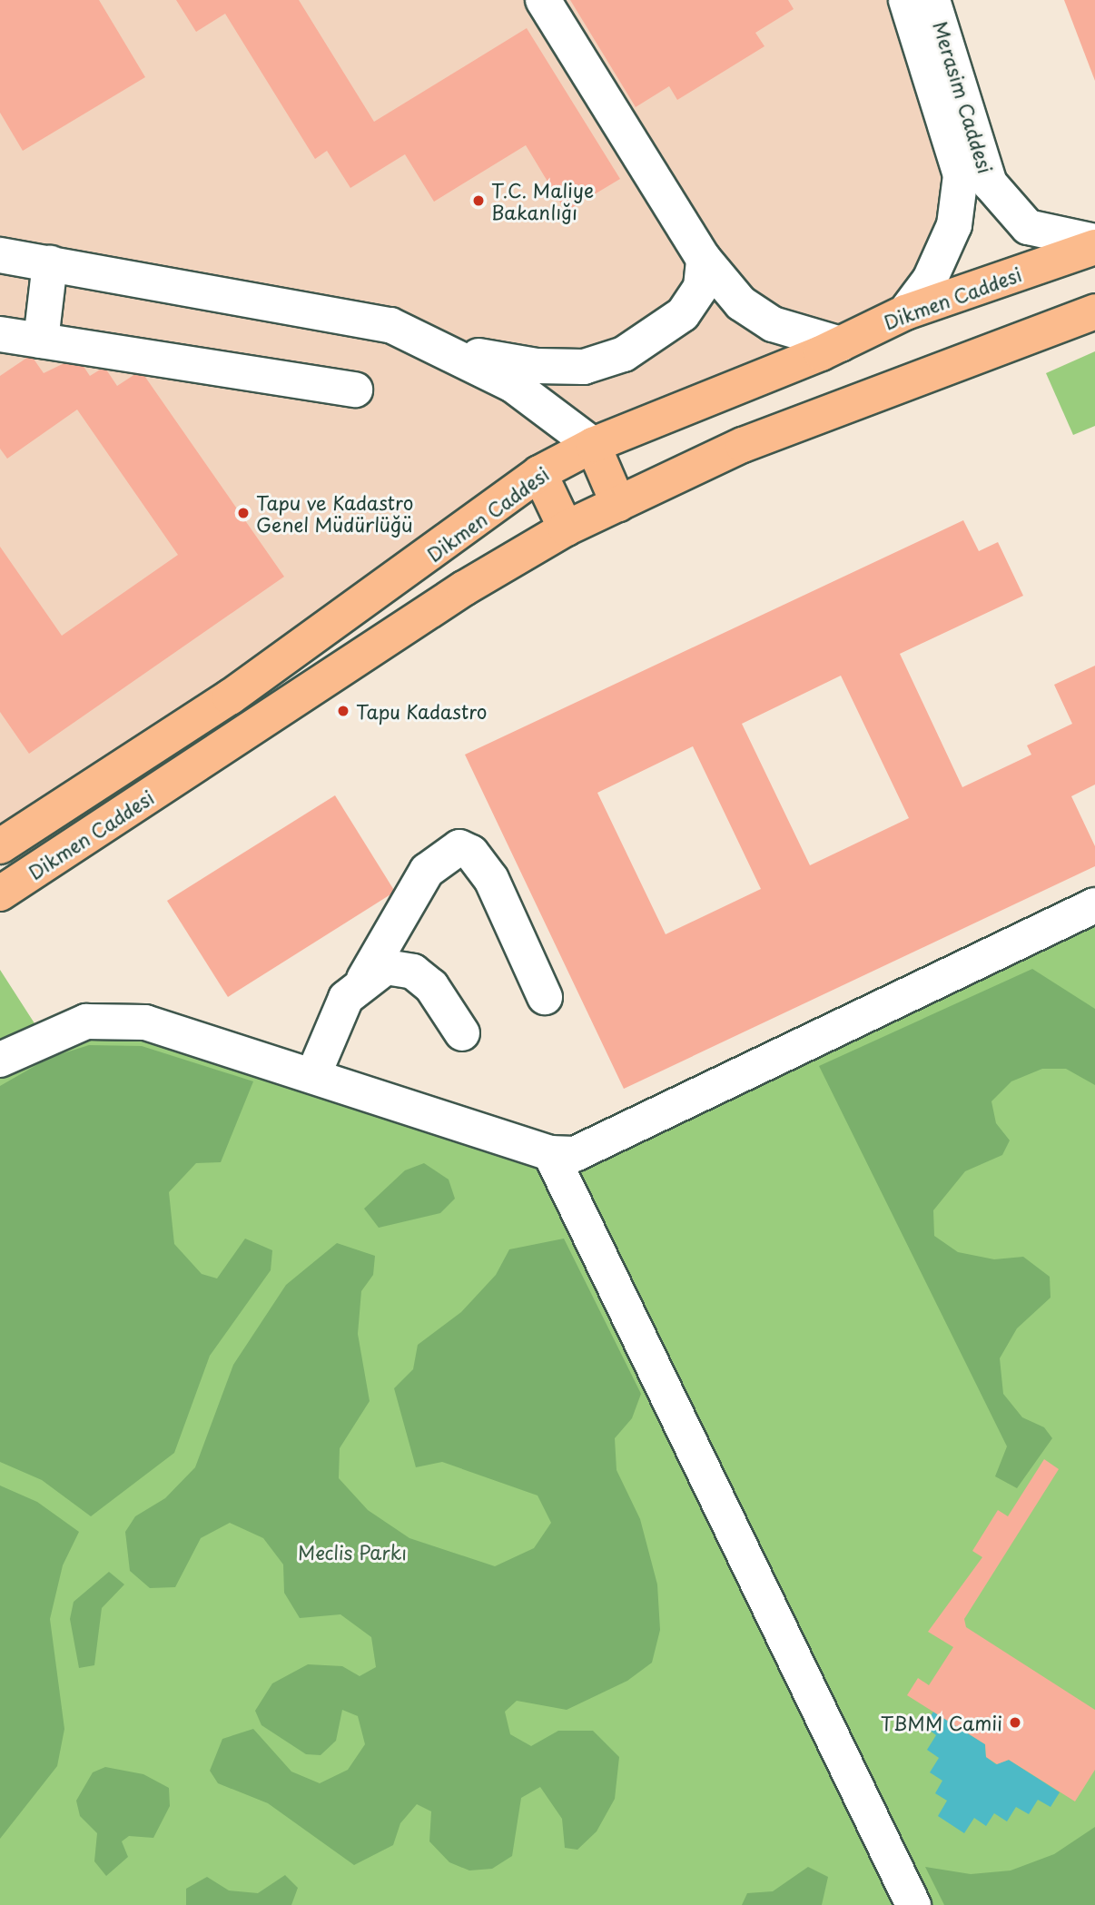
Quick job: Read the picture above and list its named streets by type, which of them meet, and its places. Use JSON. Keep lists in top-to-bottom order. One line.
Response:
{"streets":{"main road":["Dikmen Caddesi"],"street":["Merasim Caddesi"]},"crossings":[["Merasim Caddesi","Dikmen Caddesi"]],"parks":["Meclis Parkı"],"places":["T.C. Maliye Bakanlığı","Tapu ve Kadastro Genel Müdürlüğü","Tapu Kadastro","TBMM Camii"]}
